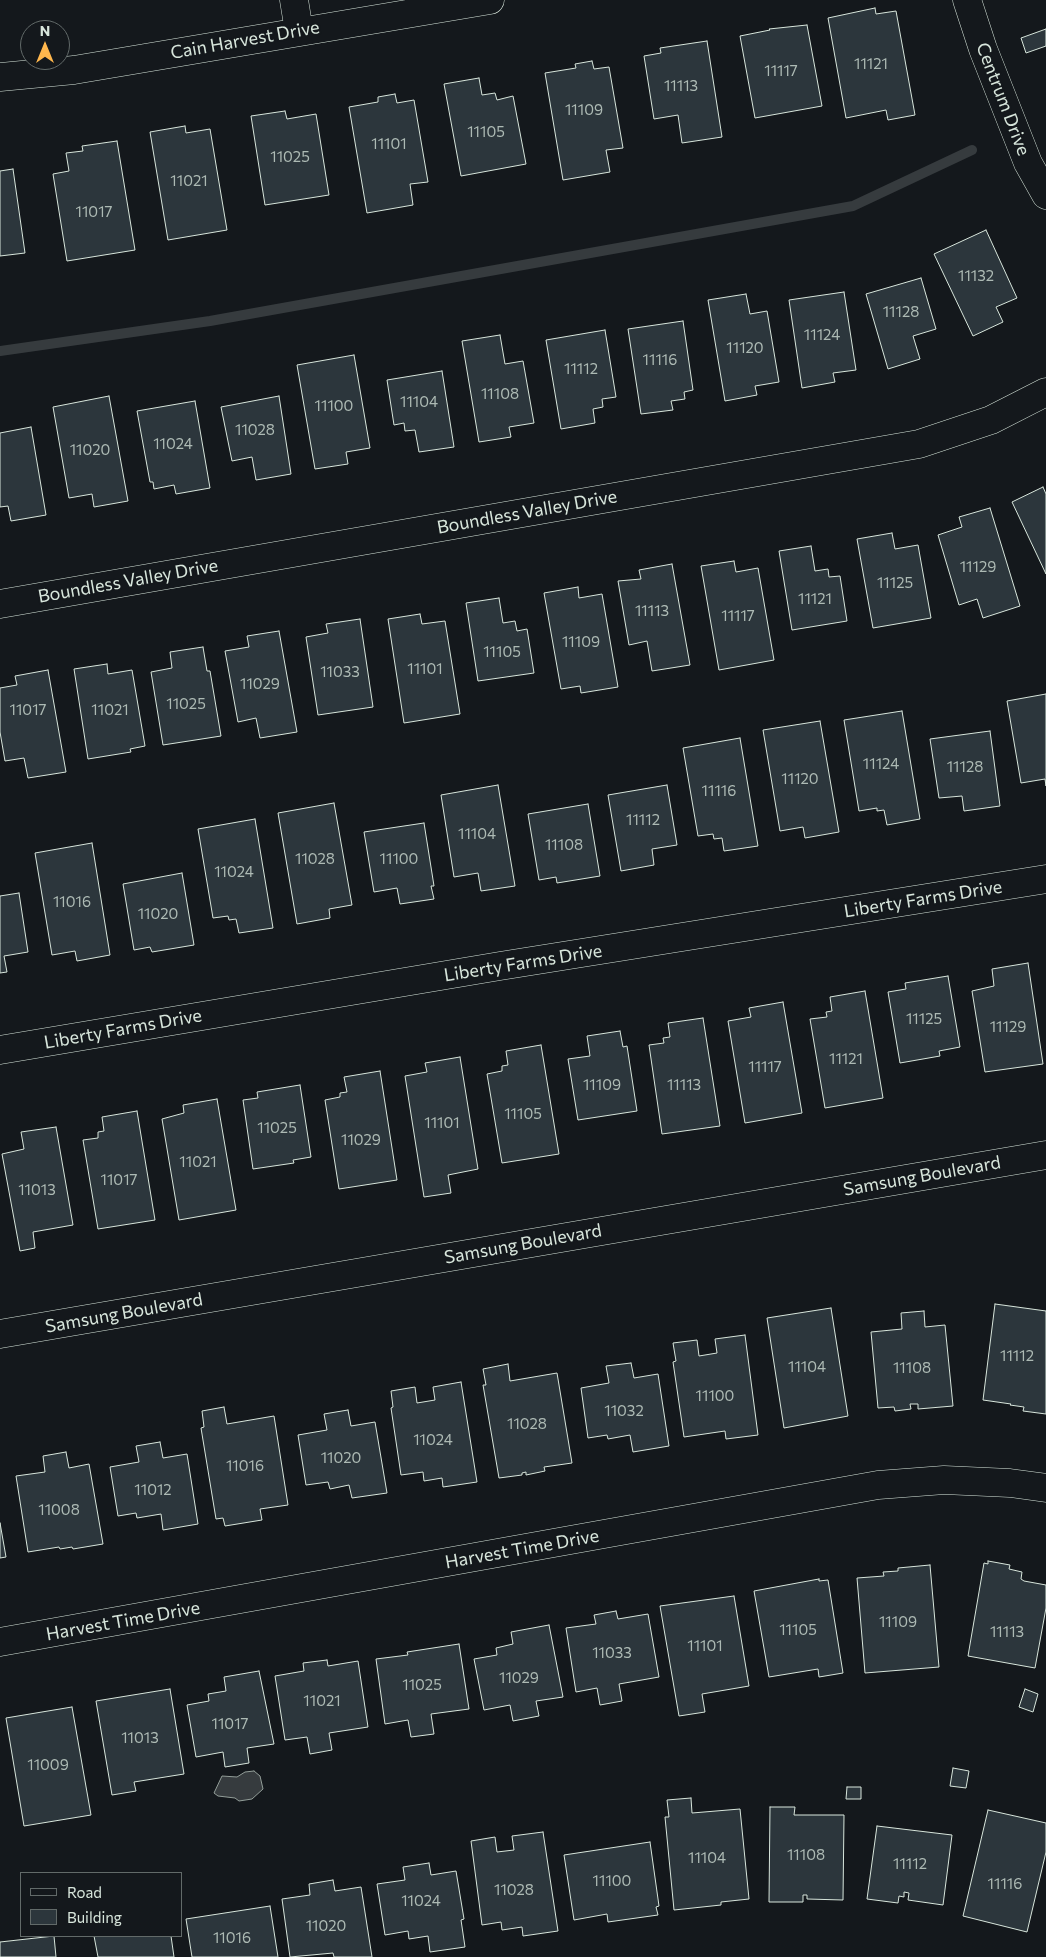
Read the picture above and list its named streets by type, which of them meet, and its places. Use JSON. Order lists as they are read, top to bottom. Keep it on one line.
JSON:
{"streets":{"street":["Cain Harvest Drive","Centrum Drive","Boundless Valley Drive","Liberty Farms Drive","Samsung Boulevard","Harvest Time Drive"]},"house_numbers":["11121","11117","11113","11109","11105","11101","11025","11021","11017","11132","11128","11124","11120","11116","11112","11108","11104","11100","11028","11024","11020","11129","11125","11121","11113","11117","11109","11105","11101","11033","11029","11025","11017","11021","11124","11128","11120","11116","11112","11104","11108","11028","11100","11024","11016","11020","11125","11129","11121","11117","11109","11113","11105","11101","11025","11029","11021","11017","11013","11112","11104","11108","11100","11032","11028","11024","11020","11016","11012","11008","11109","11105","11113","11101","11033","11029","11025","11021","11017","11013","11009","11108","11104","11112","11100","11116","11028","11024","11020","11016"],"legend":["Road","Building"],"north":"top"}
